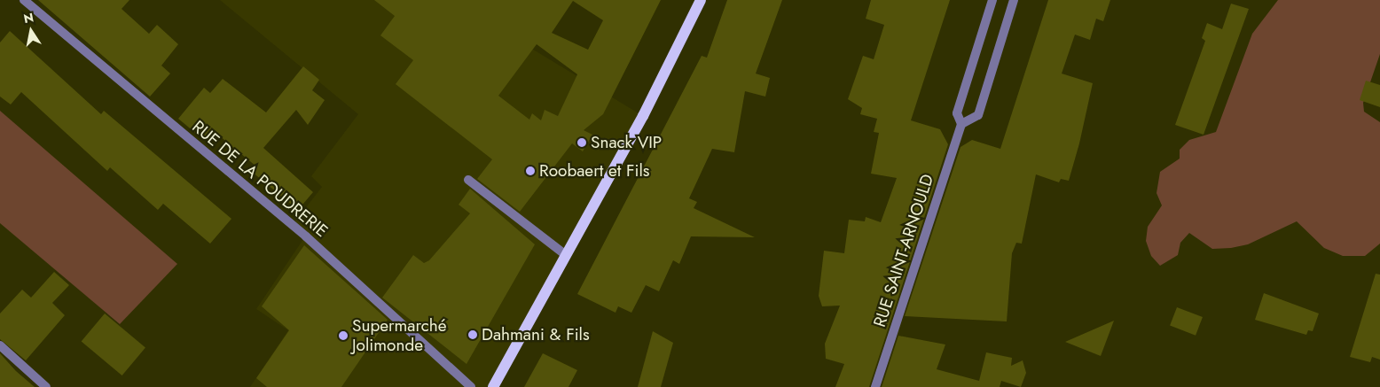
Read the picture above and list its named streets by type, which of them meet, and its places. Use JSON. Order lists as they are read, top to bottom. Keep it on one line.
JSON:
{"streets":{"street":["RUE DE LA POUDRERIE","RUE SAINT-ARNOULD"]},"places":["Snack VIP","Roobaert et Fils","Dahmani & Fils","Supermarché Jolimonde"],"north":"top"}
